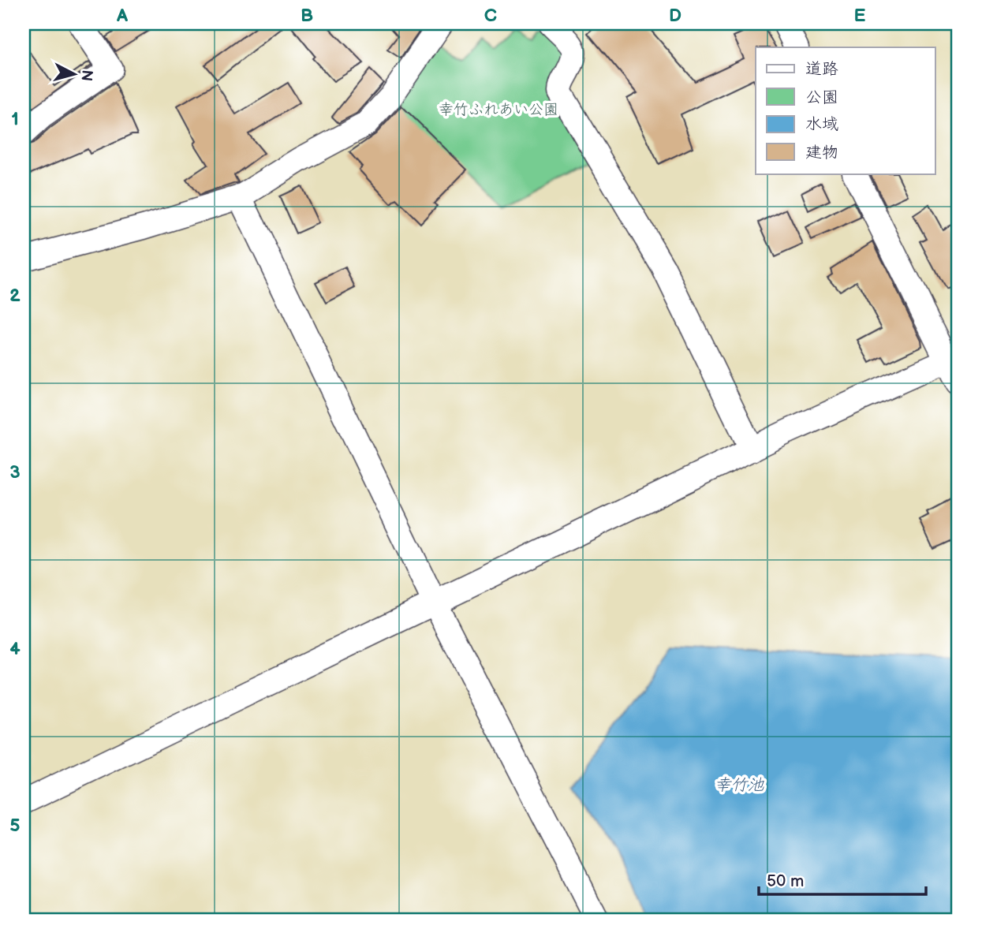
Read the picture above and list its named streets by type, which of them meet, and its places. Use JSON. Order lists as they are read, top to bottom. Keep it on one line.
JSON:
{"water":["幸竹池"],"parks":["幸竹ふれあい公園"],"legend":["道路","公園","水域","建物"],"scale_bar":"50 m","north":"right","grid":{"columns":["A","B","C","D","E"],"rows":["1","2","3","4","5"]}}
